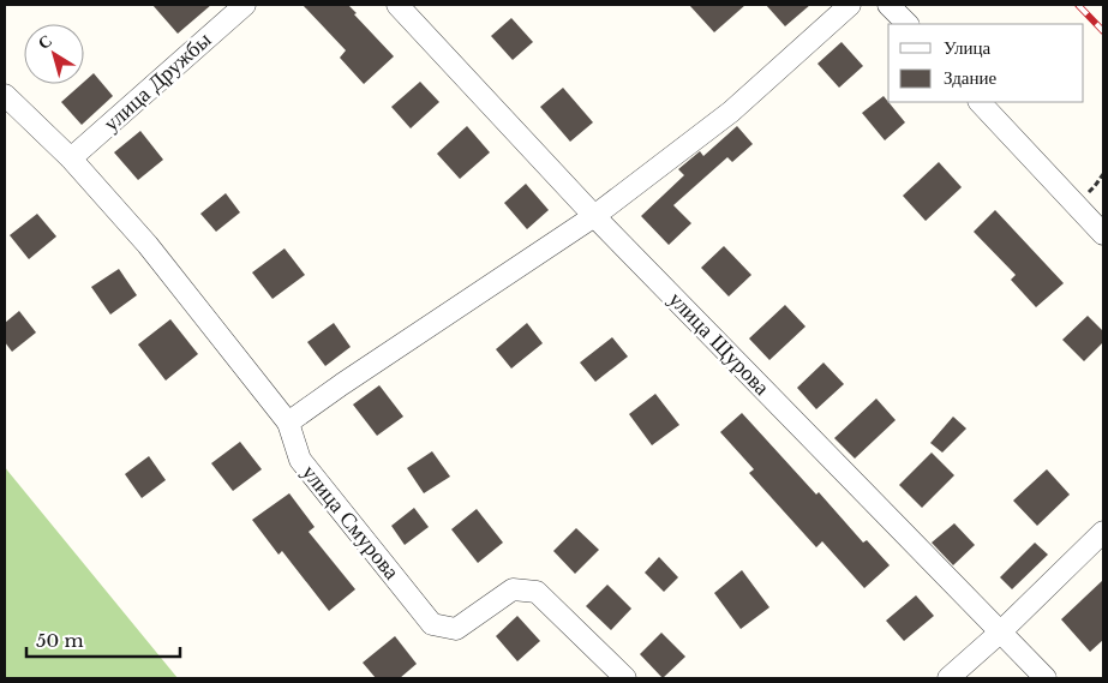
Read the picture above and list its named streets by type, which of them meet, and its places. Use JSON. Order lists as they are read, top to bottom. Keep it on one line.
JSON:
{"streets":{"street":["улица Дружбы","улица Щурова","улица Смурова"]},"crossings":[["улица Дружбы","улица Смурова"]],"legend":["Улица","Здание"],"scale_bar":"50 m","north":"top left"}
